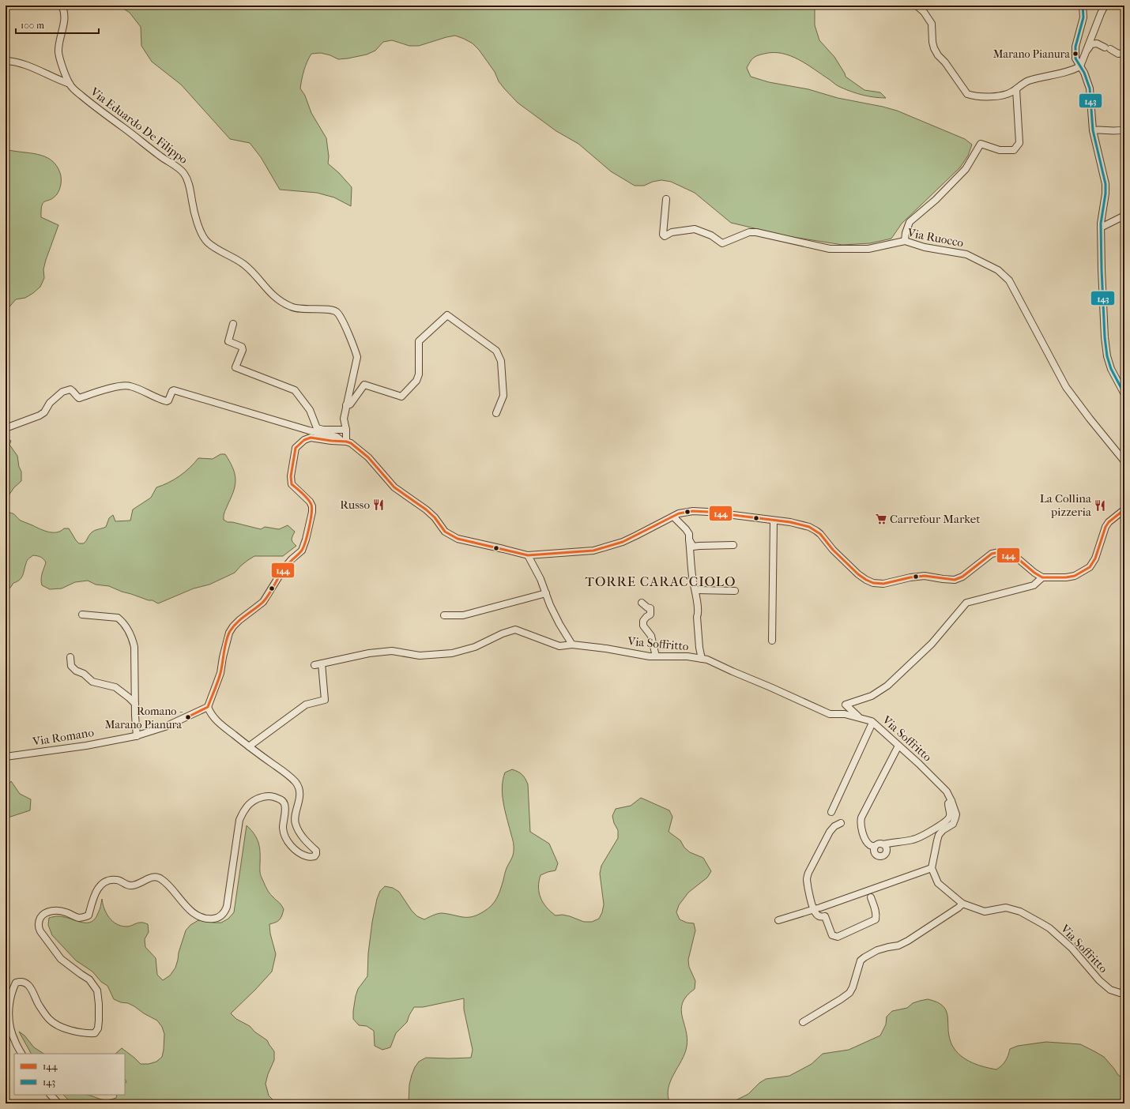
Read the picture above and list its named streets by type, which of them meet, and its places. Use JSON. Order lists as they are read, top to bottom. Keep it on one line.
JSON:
{"streets":{"street":["Via Eduardo De Filippo","Via Ruocco","Via Soffritto","Via Romano"]},"districts":["TORRE CARACCIOLO"],"places":{"other":["Marano Pianura","Romano - Marano Pianura"],"restaurant":["Russo","La Collina pizzeria"],"supermarket":["Carrefour Market"]},"lines":["transit line 143","transit line 144"],"legend":["144","143"],"scale_bar":"100 m"}
